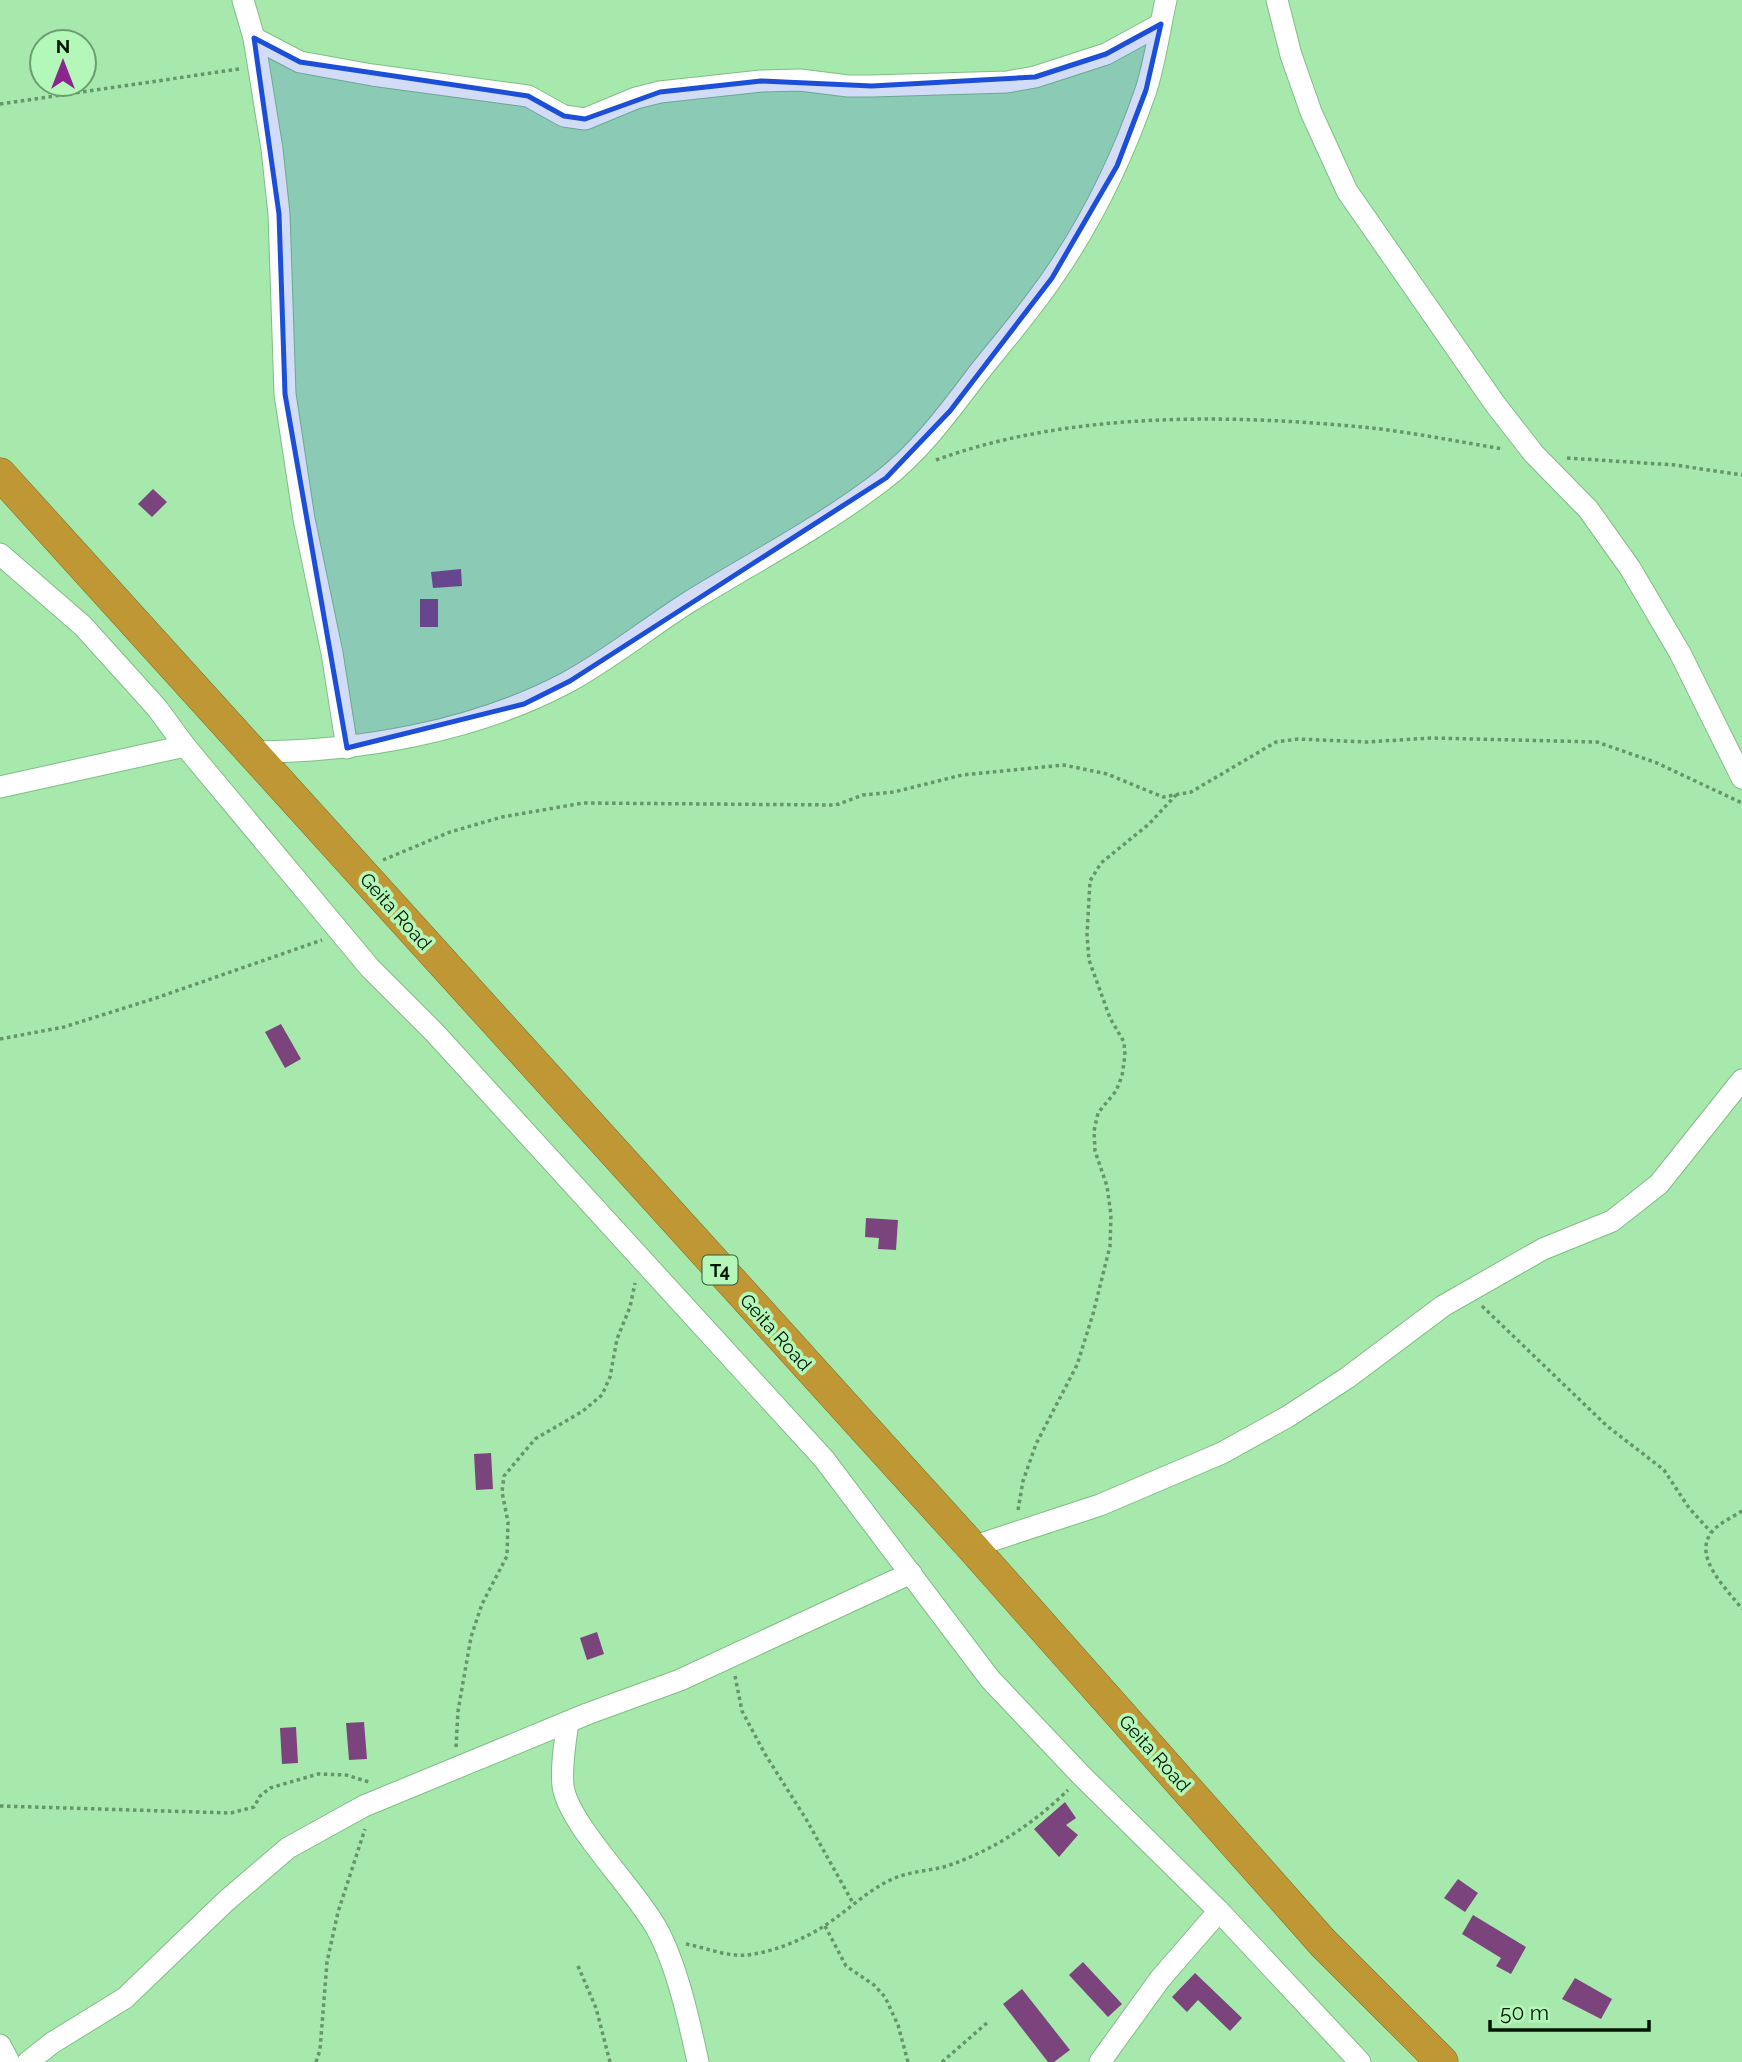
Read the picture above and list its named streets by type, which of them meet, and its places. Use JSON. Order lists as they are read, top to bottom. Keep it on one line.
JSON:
{"streets":{"highway":["Geita Road","T4"]},"scale_bar":"50 m","north":"top"}
